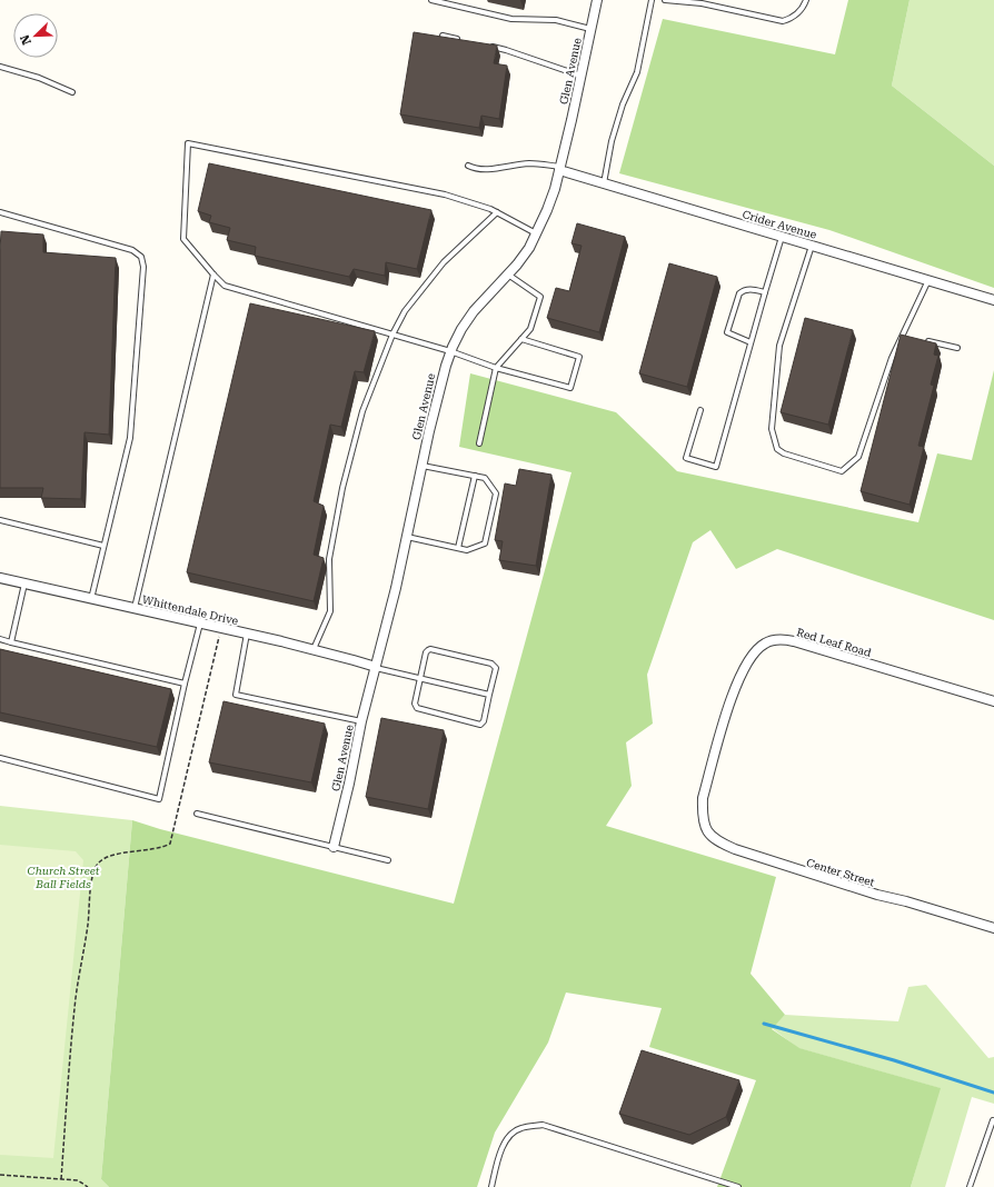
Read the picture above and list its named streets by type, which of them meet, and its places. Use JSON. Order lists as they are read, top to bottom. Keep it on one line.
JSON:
{"streets":{"street":["Glen Avenue","Crider Avenue","Whittendale Drive","Red Leaf Road","Center Street"]},"crossings":[["Glen Avenue","Crider Avenue"],["Glen Avenue","Whittendale Drive"],["Red Leaf Road","Center Street"]],"parks":["Church Street Ball Fields"],"north":"bottom left"}
